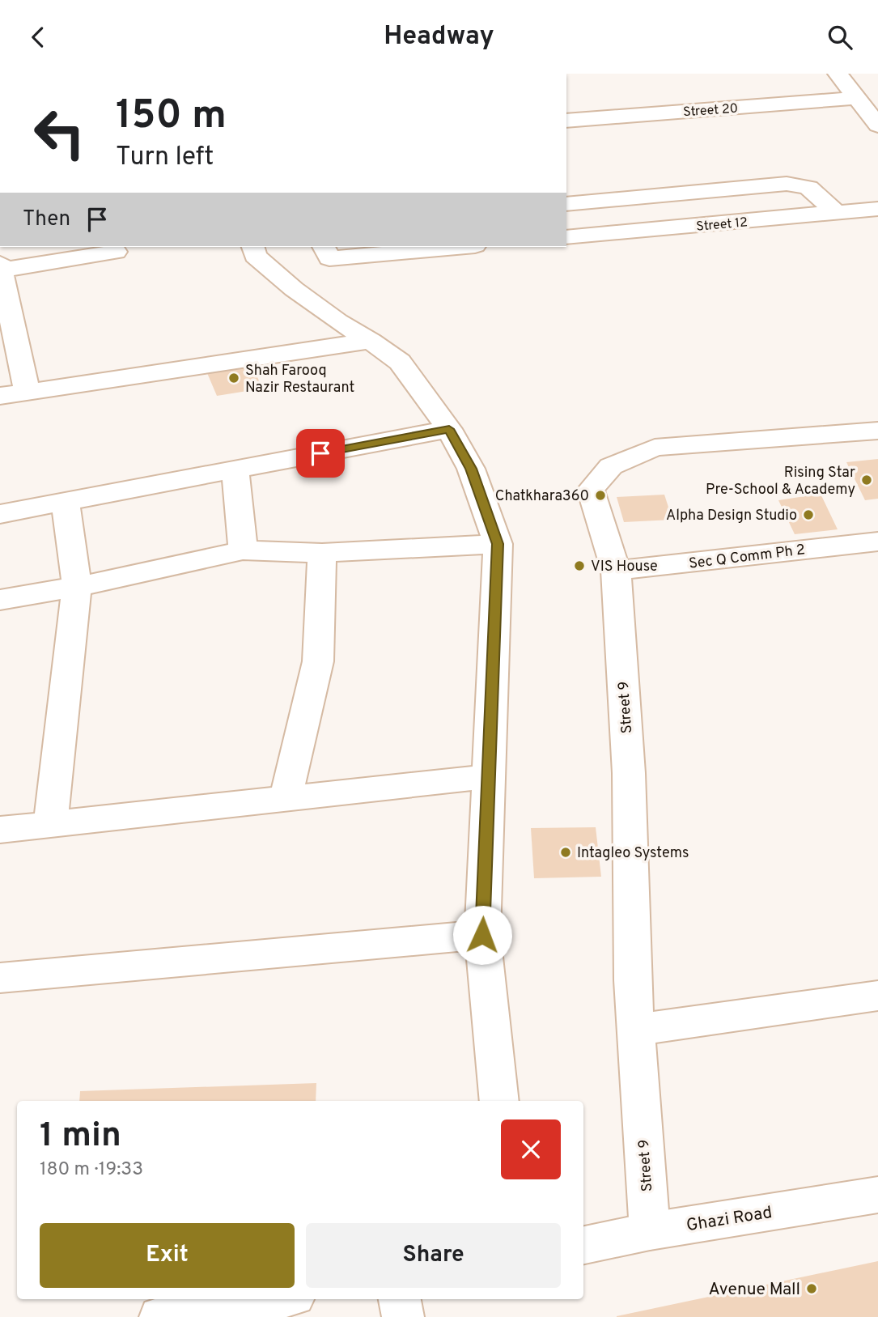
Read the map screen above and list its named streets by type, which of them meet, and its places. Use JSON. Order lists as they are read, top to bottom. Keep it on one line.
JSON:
{"streets":{"street":["Street 20","Street 12","Sec Q Comm Ph 2","Street 9","Ghazi Road"]},"crossings":[["Sec Q Comm Ph 2","Street 9"],["Street 9","Ghazi Road"]],"places":["Shah Farooq Nazir Restaurant","Rising Star Pre-School & Academy","Chatkhara360","Alpha Design Studio","VIS House","Intagleo Systems","Avenue Mall"],"page":{"header":"Headway","turn":["150 m","Turn left"],"then":"Then","heading":["1 min","180 m · 19:33"],"buttons":["Exit","Share"]}}
